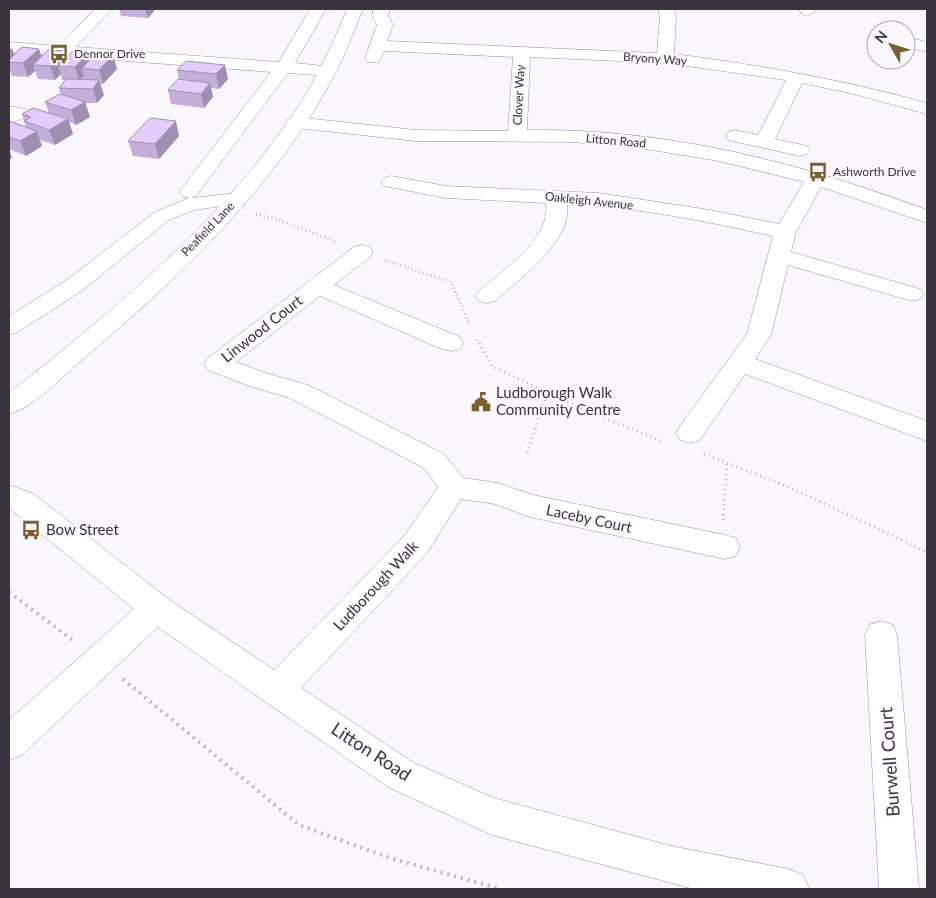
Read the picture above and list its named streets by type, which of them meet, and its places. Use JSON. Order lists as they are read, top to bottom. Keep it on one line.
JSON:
{"streets":{"street":["Bryony Way","Clover Way","Litton Road","Oakleigh Avenue","Peafield Lane","Linwood Court","Laceby Court","Ludborough Walk","Burwell Court"]},"crossings":[["Bryony Way","Clover Way"],["Clover Way","Litton Road"],["Litton Road","Peafield Lane"],["Litton Road","Ludborough Walk"],["Linwood Court","Laceby Court"],["Linwood Court","Ludborough Walk"],["Laceby Court","Ludborough Walk"]],"places":{"bus stop":["Dennor Drive","Ashworth Drive","Bow Street"],"public building":["Ludborough Walk Community Centre"]},"north":"top left"}
